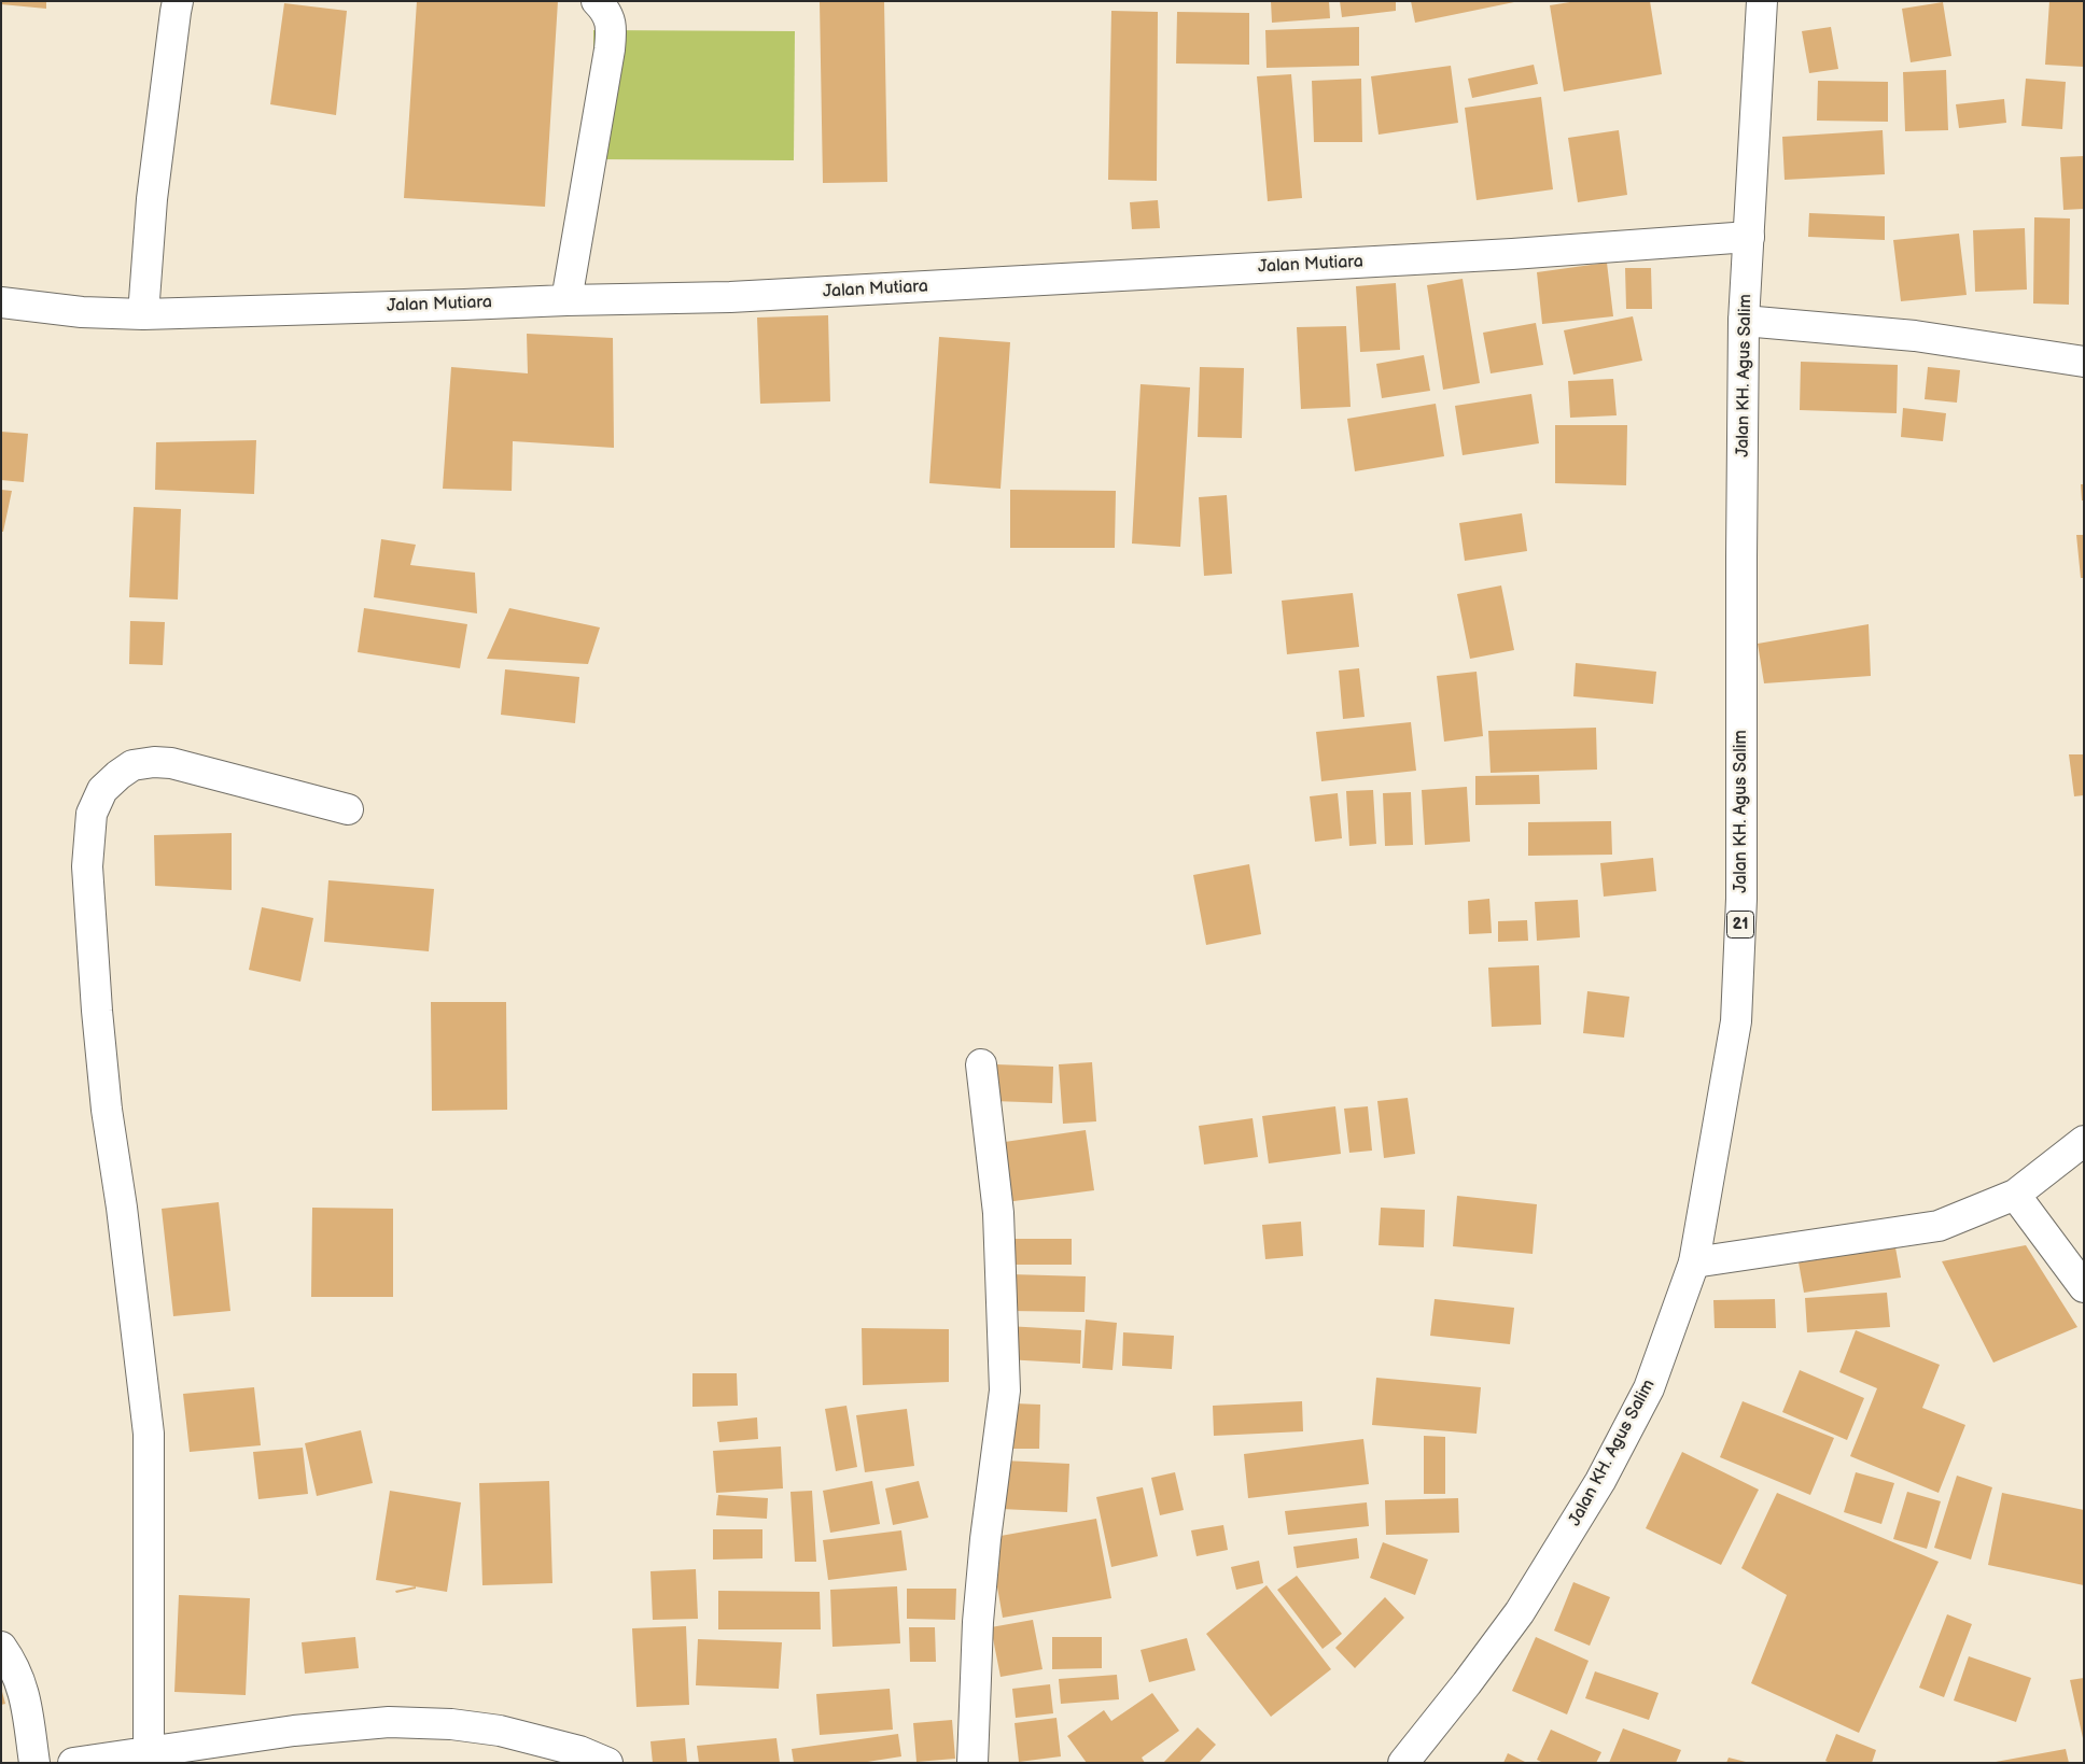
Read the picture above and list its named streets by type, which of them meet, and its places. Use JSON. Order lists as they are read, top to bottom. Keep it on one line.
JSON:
{"streets":{"main road":["Jalan Mutiara","Jalan KH. Agus Salim","21"]},"crossings":[["Jalan Mutiara","Jalan KH. Agus Salim"]]}
